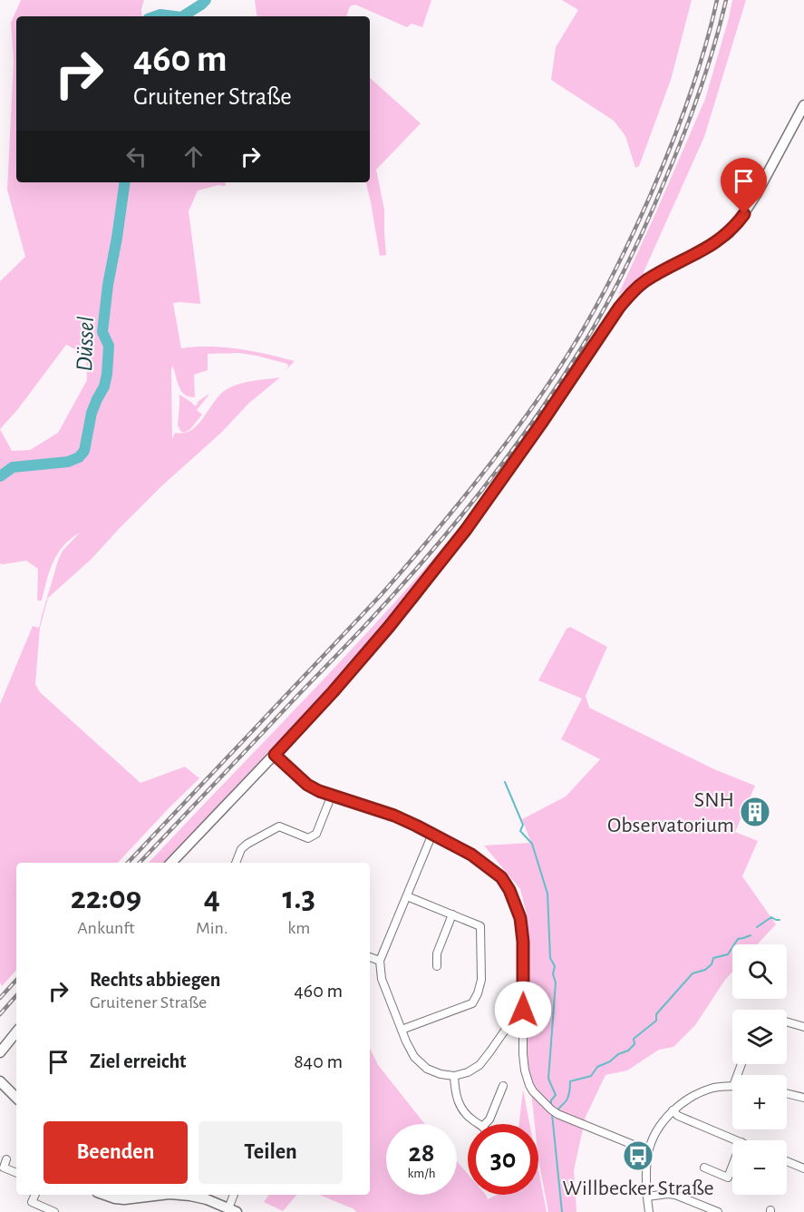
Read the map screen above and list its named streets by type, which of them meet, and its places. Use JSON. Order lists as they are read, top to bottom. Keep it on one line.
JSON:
{"water":["Düssel"],"places":{"building":["SNH Observatorium"],"bus stop":["Willbecker Straße"]},"page":{"turn":["460 m","Gruitener Straße"],"eta":["22:09","Ankunft","4","Min.","1.3","km"],"map_buttons":["+","−"],"list":[{"name":"Rechts abbiegen","note":"Gruitener Straße","value":"460 m"},{"name":"Ziel erreicht","value":"840 m"}],"buttons":["Beenden","Teilen"],"speed":"28 km/h","limit":"30"}}
